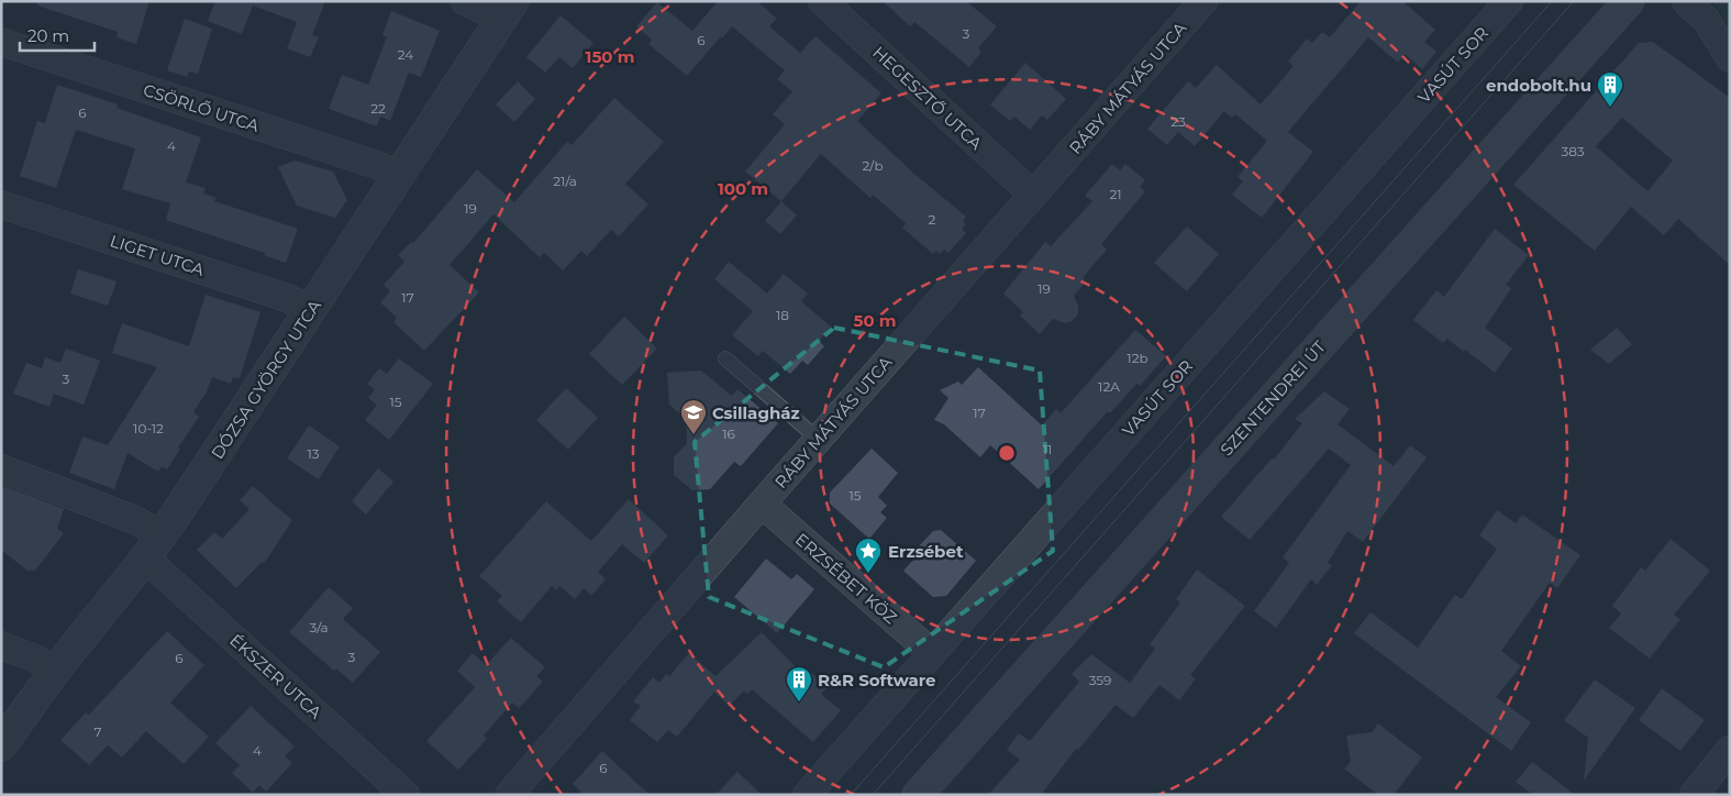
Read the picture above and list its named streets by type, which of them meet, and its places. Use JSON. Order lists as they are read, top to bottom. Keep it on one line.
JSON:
{"streets":{"main road":["SZENTENDREI ÚT"],"street":["VASÚT SOR","RÁBY MÁTYÁS UTCA","HEGESZTŐ UTCA","CSÖRLŐ UTCA","LIGET UTCA","DÓZSA GYÖRGY UTCA","ERZSÉBET KÖZ","ÉKSZER UTCA"]},"crossings":[["VASÚT SOR","ERZSÉBET KÖZ"],["RÁBY MÁTYÁS UTCA","HEGESZTŐ UTCA"],["RÁBY MÁTYÁS UTCA","ERZSÉBET KÖZ"],["CSÖRLŐ UTCA","DÓZSA GYÖRGY UTCA"],["LIGET UTCA","DÓZSA GYÖRGY UTCA"],["DÓZSA GYÖRGY UTCA","ÉKSZER UTCA"]],"places":{"building":["endobolt.hu","R&R Software"],"school or university":["Csillagház"],"place":["Erzsébet"]},"house_numbers":["3","6","24","22","6","23","4","383","2/b","21/a","21","19","2","19","17","18","12b","3","12A","15","17","10-12","16","11","13","15","3/a","3","6","359","7","4","6"],"scale_bar":"20 m","rings":["150 m","100 m","50 m"]}
